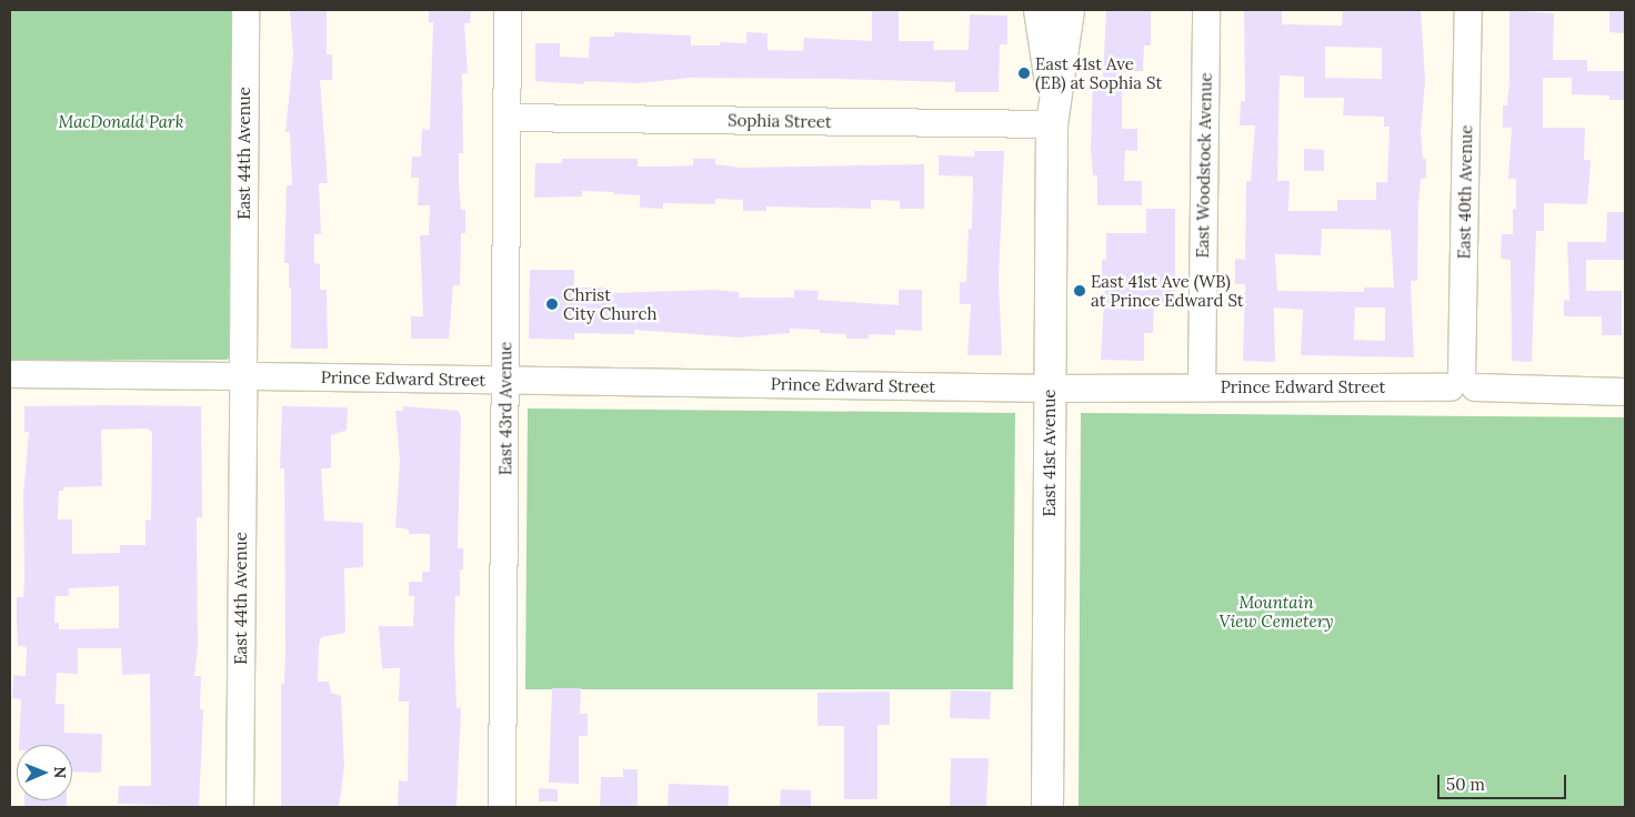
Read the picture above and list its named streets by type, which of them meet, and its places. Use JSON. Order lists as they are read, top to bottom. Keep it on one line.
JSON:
{"streets":{"main road":["East 41st Avenue"],"street":["Sophia Street","East 44th Avenue","East Woodstock Avenue","East 40th Avenue","Prince Edward Street","East 43rd Avenue"]},"crossings":[["Sophia Street","East 43rd Avenue"],["Sophia Street","East 41st Avenue"],["East 44th Avenue","Prince Edward Street"],["East Woodstock Avenue","Prince Edward Street"],["East 40th Avenue","Prince Edward Street"],["Prince Edward Street","East 43rd Avenue"],["Prince Edward Street","East 41st Avenue"]],"parks":["MacDonald Park","Mountain View Cemetery"],"places":["East 41st Ave (EB) at Sophia St","East 41st Ave (WB) at Prince Edward St","Christ City Church"],"scale_bar":"50 m","north":"right"}
